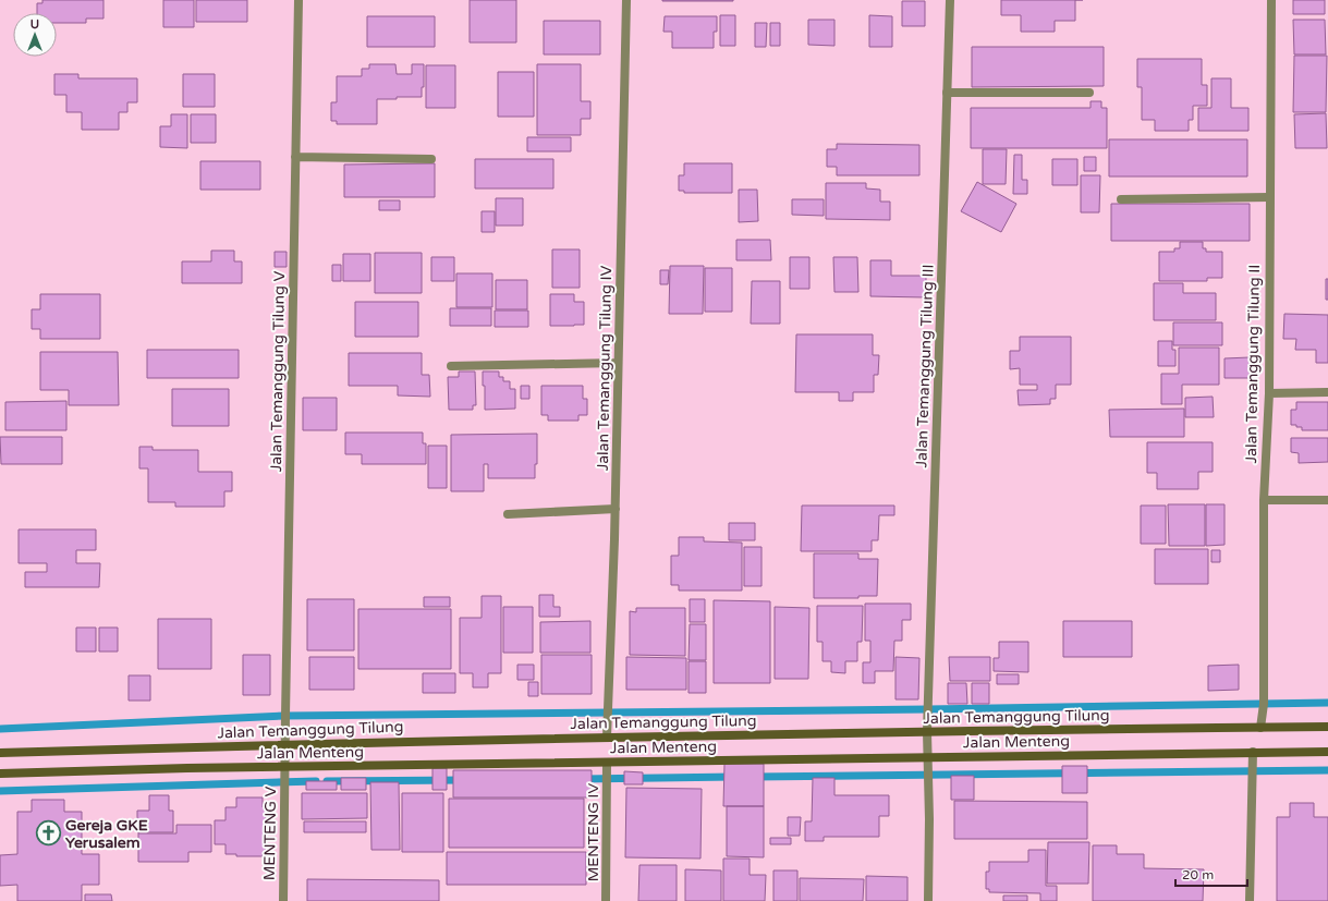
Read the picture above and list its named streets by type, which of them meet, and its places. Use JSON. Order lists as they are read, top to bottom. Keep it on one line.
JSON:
{"streets":{"street":["Jalan Temanggung Tilung II","Jalan Temanggung Tilung III","Jalan Temanggung Tilung IV","Jalan Temanggung Tilung V","Jalan Temanggung Tilung","Jalan Menteng","MENTENG IV","MENTENG V"]},"crossings":[["Jalan Temanggung Tilung II","Jalan Temanggung Tilung"],["Jalan Temanggung Tilung III","Jalan Temanggung Tilung"],["Jalan Temanggung Tilung III","Jalan Menteng"],["Jalan Temanggung Tilung IV","Jalan Temanggung Tilung"],["Jalan Temanggung Tilung V","Jalan Temanggung Tilung"],["Jalan Temanggung Tilung V","Jalan Menteng"],["Jalan Temanggung Tilung V","MENTENG V"],["Jalan Menteng","MENTENG IV"],["Jalan Menteng","MENTENG V"]],"places":{"church":["Gereja GKE Yerusalem"]},"scale_bar":"20 m","north":"top"}
